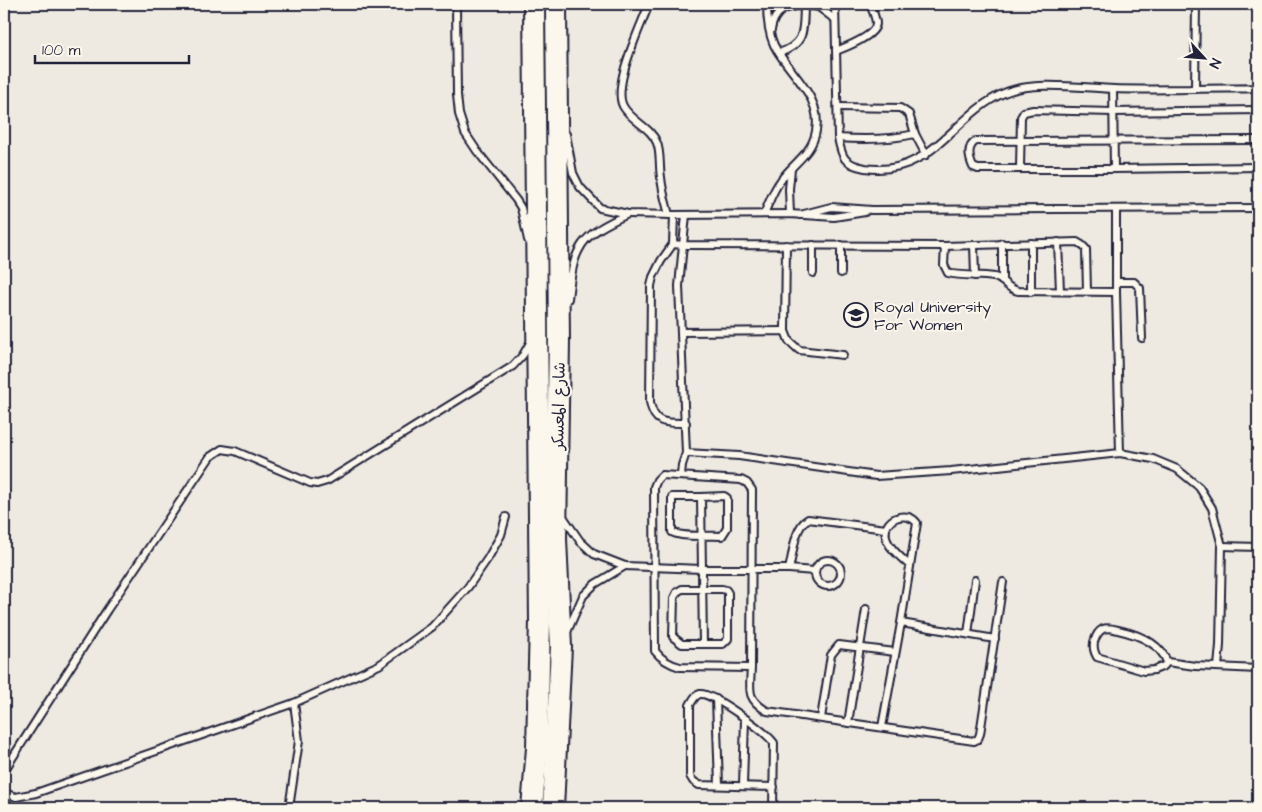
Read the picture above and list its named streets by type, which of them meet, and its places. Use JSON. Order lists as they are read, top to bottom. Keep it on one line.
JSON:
{"streets":{"main road":["شارع المعسكر"]},"places":{"school or university":["Royal University For Women"]},"scale_bar":"100 m","north":"bottom right"}
